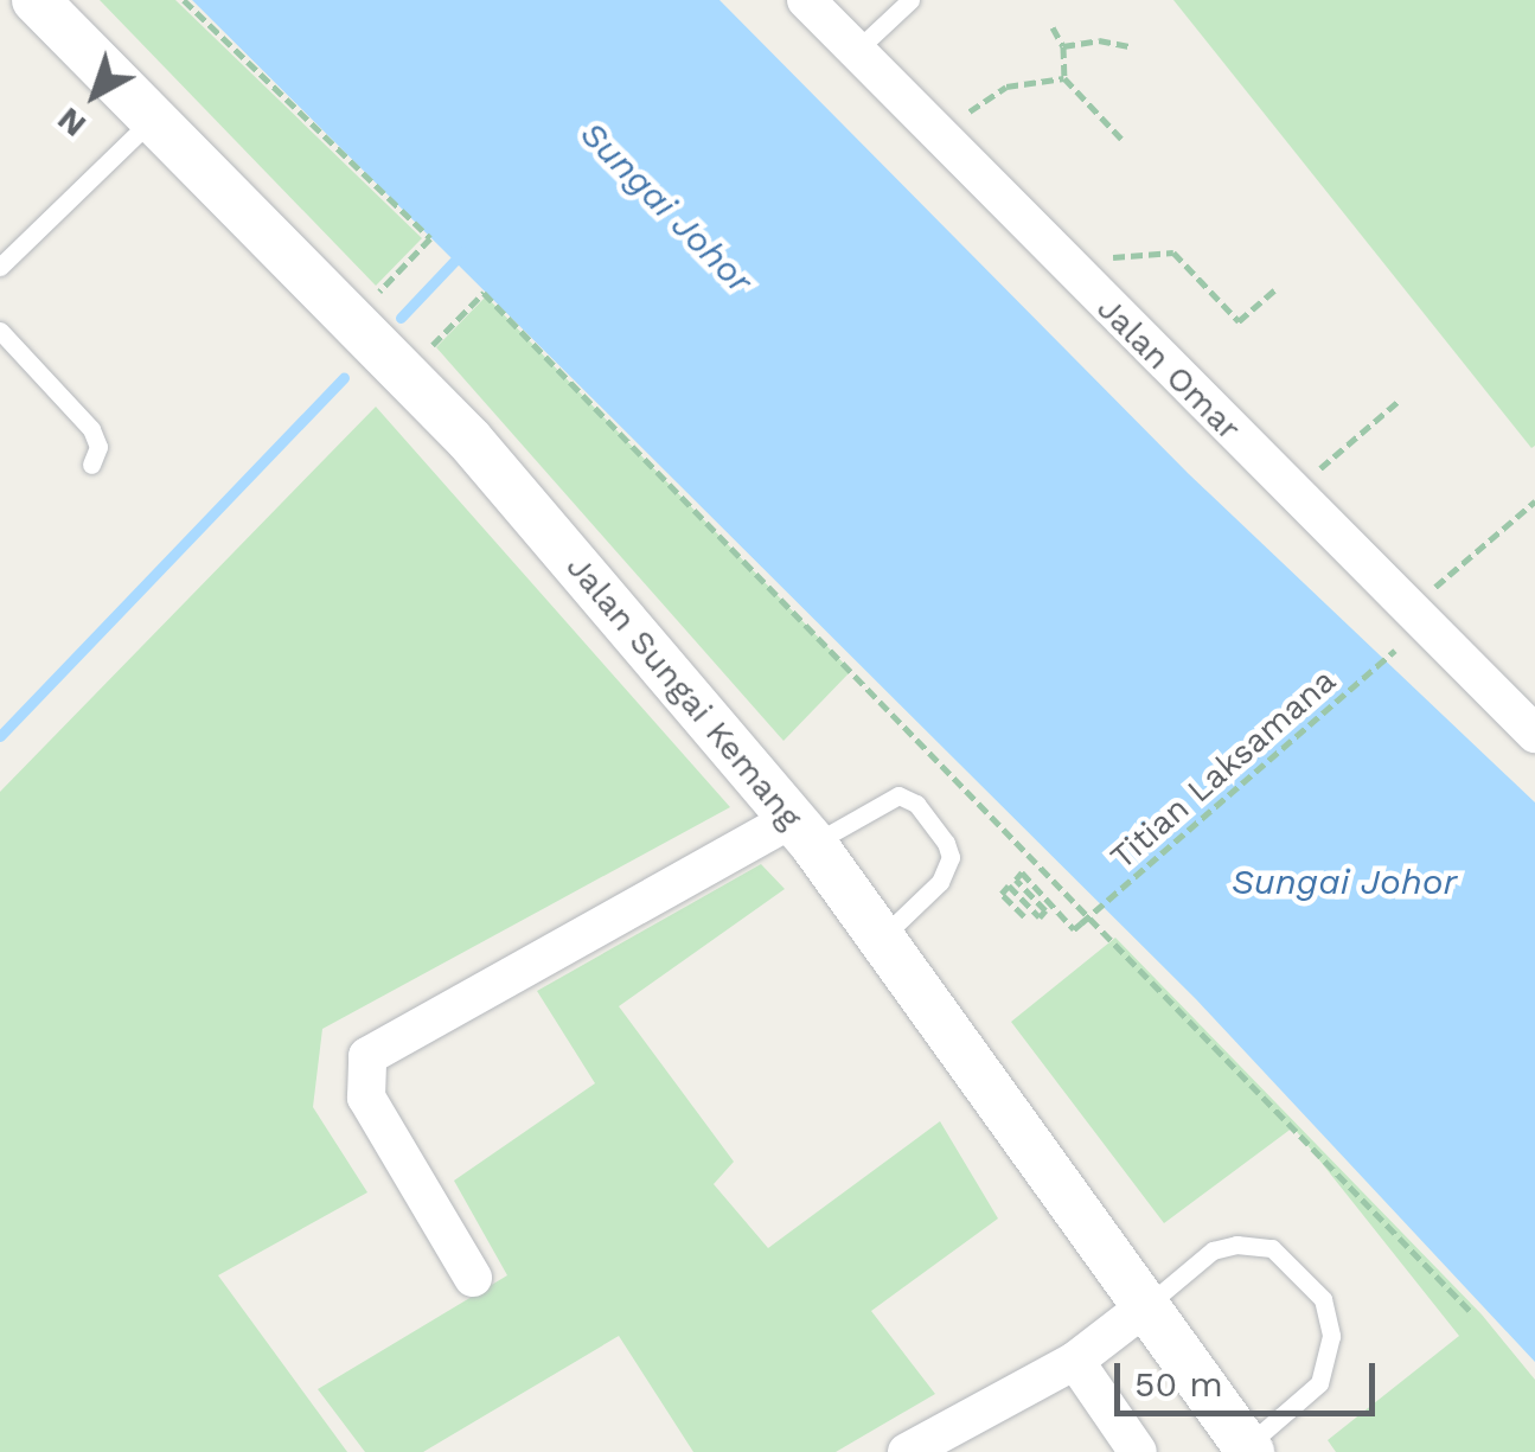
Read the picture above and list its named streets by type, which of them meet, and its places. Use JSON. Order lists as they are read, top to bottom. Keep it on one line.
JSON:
{"streets":{"street":["Jalan Omar","Jalan Sungai Kemang"],"path":["Titian Laksamana"]},"water":["Sungai Johor"],"scale_bar":"50 m","north":"bottom left"}
